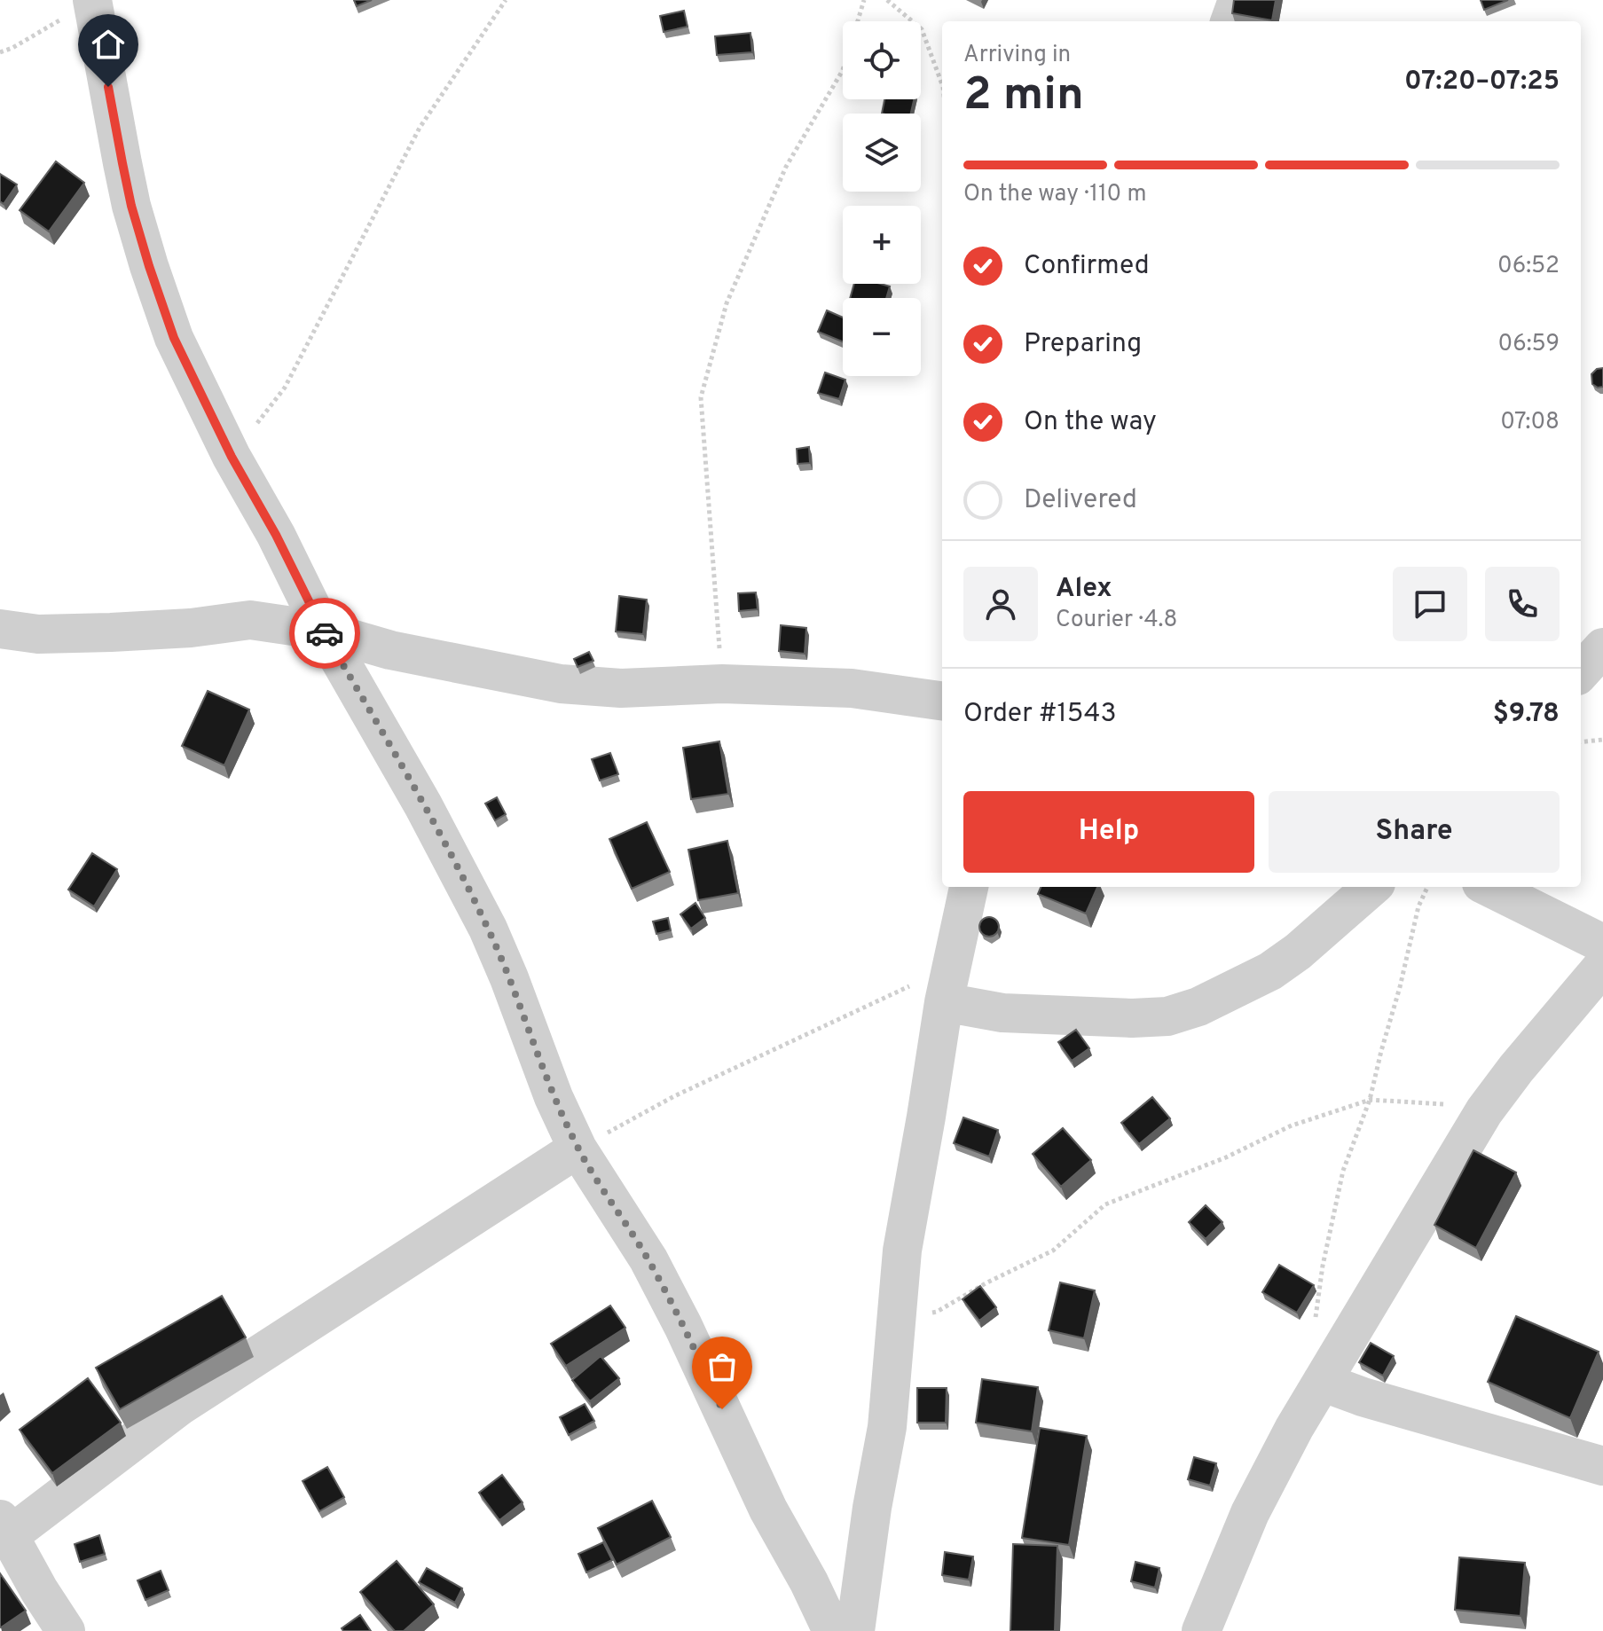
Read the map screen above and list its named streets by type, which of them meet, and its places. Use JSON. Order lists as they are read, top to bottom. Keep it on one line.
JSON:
{"page":{"map_buttons":["+","−"],"heading":["2 min","Arriving in","07:20–07:25"],"panel":["Alex","Courier · 4.8","Order #1543","$9.78"],"bar":"On the way · 110 m","list":[["Confirmed","06:52"],["Preparing","06:59"],["On the way","07:08"],"Delivered"],"buttons":["Help","Share"]}}
